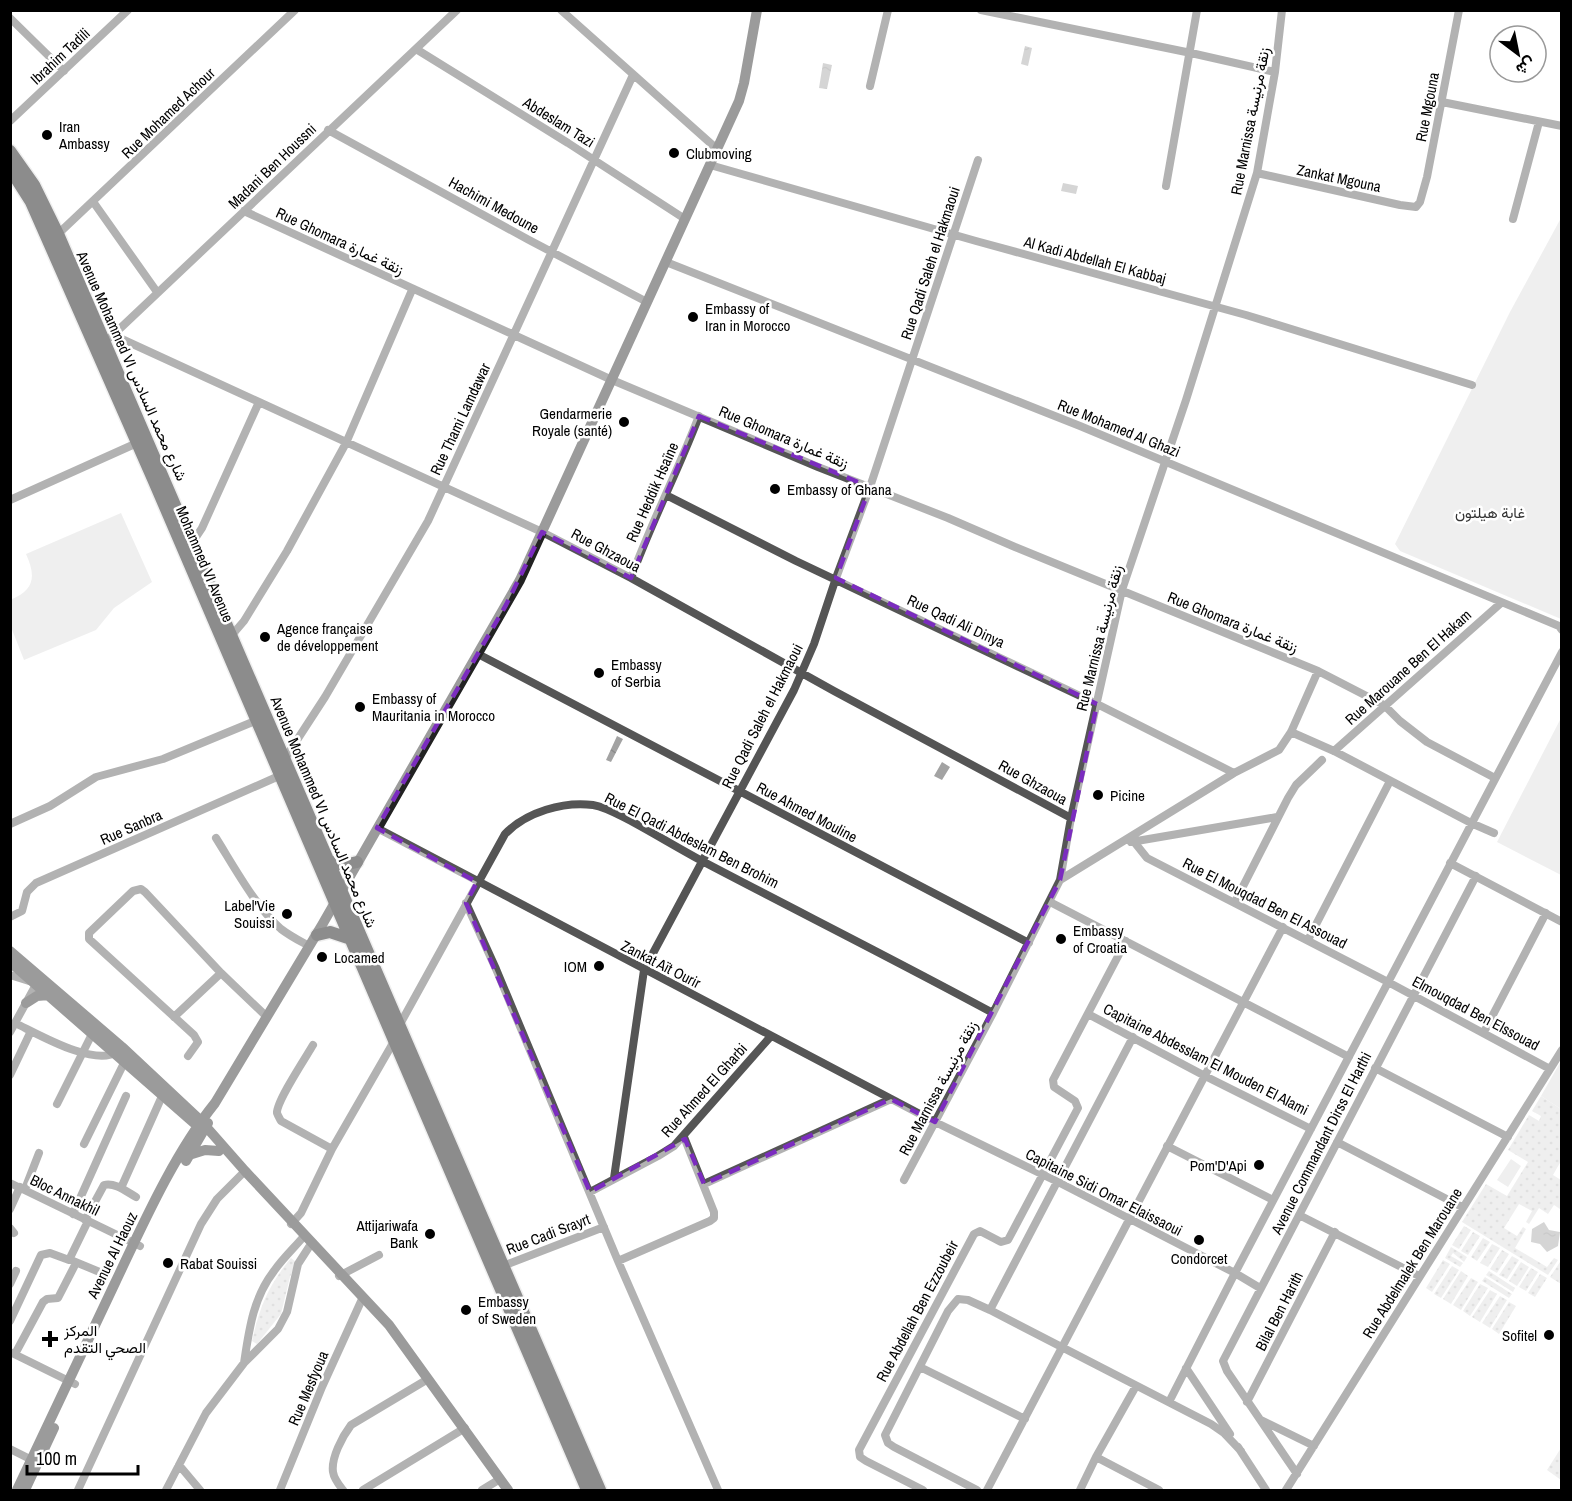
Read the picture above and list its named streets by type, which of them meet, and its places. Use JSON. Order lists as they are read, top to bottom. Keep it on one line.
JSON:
{"streets":{"main road":["Avenue Mohammed VI شارع محمد السادس","Mohammed VI Avenue","Avenue Al Haouz"],"street":["Ibrahim Tadili","Rue Mgouna","Rue Mohamed Achour","Rue Marnissa زنقة مرنيسة","Abdeslam Tazi","Madani Ben Houssni","Zankat Mgouna","Hachimi Medoune","Rue Ghomara زنقة غمارة","Al Kadi Abdellah El Kabbaj","Rue Qadi Saleh el Hakmaoui","Rue Thami Lamdawar","Rue Mohamed Al Ghazi","Rue Heddik Hsaïne","Rue Ghzaoua","Rue Qadi Ali Dinya","Rue Marouane Ben El Hakam","Rue Ahmed Mouline","Rue Sanbra","Rue El Qadi Abdeslam Ben Brohim","Rue El Mouqdad Ben El Assouad","Zankat Aït Ourir","Elmouqdad Ben Elssouad","Capitaine Abdesslam El Mouden El Alami","Rue Ahmed El Gharbi","Avenue Commandant Dirss El Harthi","Capitaine Sidi Omar Elaissaoui","Bloc Annakhil","Rue Cadi Srayrt","Rue Abdelmalek Ben Marouane","Rue Abdellah Ben Ezzoubeir","Bilal Ben Harith","Rue Mesfyoua"]},"crossings":[["Rue Mgouna","Zankat Mgouna"],["Rue Mohamed Achour","Avenue Mohammed VI شارع محمد السادس"],["Rue Marnissa زنقة مرنيسة","Zankat Mgouna"],["Rue Marnissa زنقة مرنيسة","Rue Ghomara زنقة غمارة"],["Rue Marnissa زنقة مرنيسة","Al Kadi Abdellah El Kabbaj"],["Rue Marnissa زنقة مرنيسة","Rue Mohamed Al Ghazi"],["Rue Marnissa زنقة مرنيسة","Rue Ghzaoua"],["Rue Marnissa زنقة مرنيسة","Rue Qadi Ali Dinya"],["Rue Marnissa زنقة مرنيسة","Rue Ahmed Mouline"],["Rue Marnissa زنقة مرنيسة","Rue El Qadi Abdeslam Ben Brohim"],["Rue Marnissa زنقة مرنيسة","Zankat Aït Ourir"],["Rue Marnissa زنقة مرنيسة","Capitaine Sidi Omar Elaissaoui"],["Abdeslam Tazi","Madani Ben Houssni"],["Abdeslam Tazi","Rue Thami Lamdawar"],["Abdeslam Tazi","Avenue Al Haouz"],["Madani Ben Houssni","Hachimi Medoune"],["Madani Ben Houssni","Rue Ghomara زنقة غمارة"],["Madani Ben Houssni","Avenue Mohammed VI شارع محمد السادس"],["Madani Ben Houssni","Rue Ghzaoua"],["Hachimi Medoune","Rue Thami Lamdawar"],["Hachimi Medoune","Avenue Al Haouz"],["Rue Ghomara زنقة غمارة","Rue Qadi Saleh el Hakmaoui"],["Rue Ghomara زنقة غمارة","Rue Thami Lamdawar"],["Rue Ghomara زنقة غمارة","Rue Heddik Hsaïne"],["Rue Ghomara زنقة غمارة","Rue Marouane Ben El Hakam"],["Rue Ghomara زنقة غمارة","Avenue Al Haouz"],["Al Kadi Abdellah El Kabbaj","Rue Qadi Saleh el Hakmaoui"],["Al Kadi Abdellah El Kabbaj","Avenue Al Haouz"],["Rue Qadi Saleh el Hakmaoui","Rue Mohamed Al Ghazi"],["Rue Qadi Saleh el Hakmaoui","Rue Ghzaoua"],["Rue Qadi Saleh el Hakmaoui","Rue Qadi Ali Dinya"],["Rue Qadi Saleh el Hakmaoui","Rue Ahmed Mouline"],["Rue Qadi Saleh el Hakmaoui","Rue El Qadi Abdeslam Ben Brohim"],["Rue Qadi Saleh el Hakmaoui","Zankat Aït Ourir"],["Rue Qadi Saleh el Hakmaoui","Rue Ahmed El Gharbi"],["Avenue Mohammed VI شارع محمد السادس","Rue Thami Lamdawar"],["Avenue Mohammed VI شارع محمد السادس","Rue Ghzaoua"],["Avenue Mohammed VI شارع محمد السادس","Mohammed VI Avenue"],["Avenue Mohammed VI شارع محمد السادس","Rue Sanbra"],["Avenue Mohammed VI شارع محمد السادس","Rue El Qadi Abdeslam Ben Brohim"],["Avenue Mohammed VI شارع محمد السادس","Rue Cadi Srayrt"],["Avenue Mohammed VI شارع محمد السادس","Avenue Al Haouz"],["Rue Thami Lamdawar","Rue Ghzaoua"],["Rue Mohamed Al Ghazi","Rue Marouane Ben El Hakam"],["Rue Mohamed Al Ghazi","Avenue Al Haouz"],["Rue Heddik Hsaïne","Rue Ghzaoua"],["Rue Heddik Hsaïne","Rue Qadi Ali Dinya"],["Rue Ghzaoua","Avenue Al Haouz"],["Mohammed VI Avenue","Rue Sanbra"],["Rue Ahmed Mouline","Avenue Al Haouz"],["Rue El Qadi Abdeslam Ben Brohim","Zankat Aït Ourir"],["Rue El Mouqdad Ben El Assouad","Elmouqdad Ben Elssouad"],["Zankat Aït Ourir","Rue Ahmed El Gharbi"],["Zankat Aït Ourir","Capitaine Sidi Omar Elaissaoui"],["Zankat Aït Ourir","Avenue Al Haouz"],["Elmouqdad Ben Elssouad","Avenue Commandant Dirss El Harthi"],["Elmouqdad Ben Elssouad","Rue Abdelmalek Ben Marouane"],["Capitaine Abdesslam El Mouden El Alami","Rue Abdellah Ben Ezzoubeir"],["Avenue Commandant Dirss El Harthi","Capitaine Sidi Omar Elaissaoui"],["Avenue Commandant Dirss El Harthi","Rue Abdelmalek Ben Marouane"],["Avenue Commandant Dirss El Harthi","Bilal Ben Harith"],["Capitaine Sidi Omar Elaissaoui","Rue Abdellah Ben Ezzoubeir"],["Bloc Annakhil","Avenue Al Haouz"]],"parks":["غابة هيلتون"],"places":{"other":["Iran Ambassy","Clubmoving","Embassy of Iran in Morocco","Gendarmerie Royale (santé)","Embassy of Ghana","Agence française de développement","Embassy of Serbia","Embassy of Mauritania in Morocco","Picine","Label'Vie Souissi","Embassy of Croatia","Locamed","IOM","Pom'D'Api","Attijariwafa Bank","Condorcet","Rabat Souissi","Embassy of Sweden","Sofitel"],"health":["المركز الصحي التقدم"]},"scale_bar":"100 m","north":"bottom right"}
